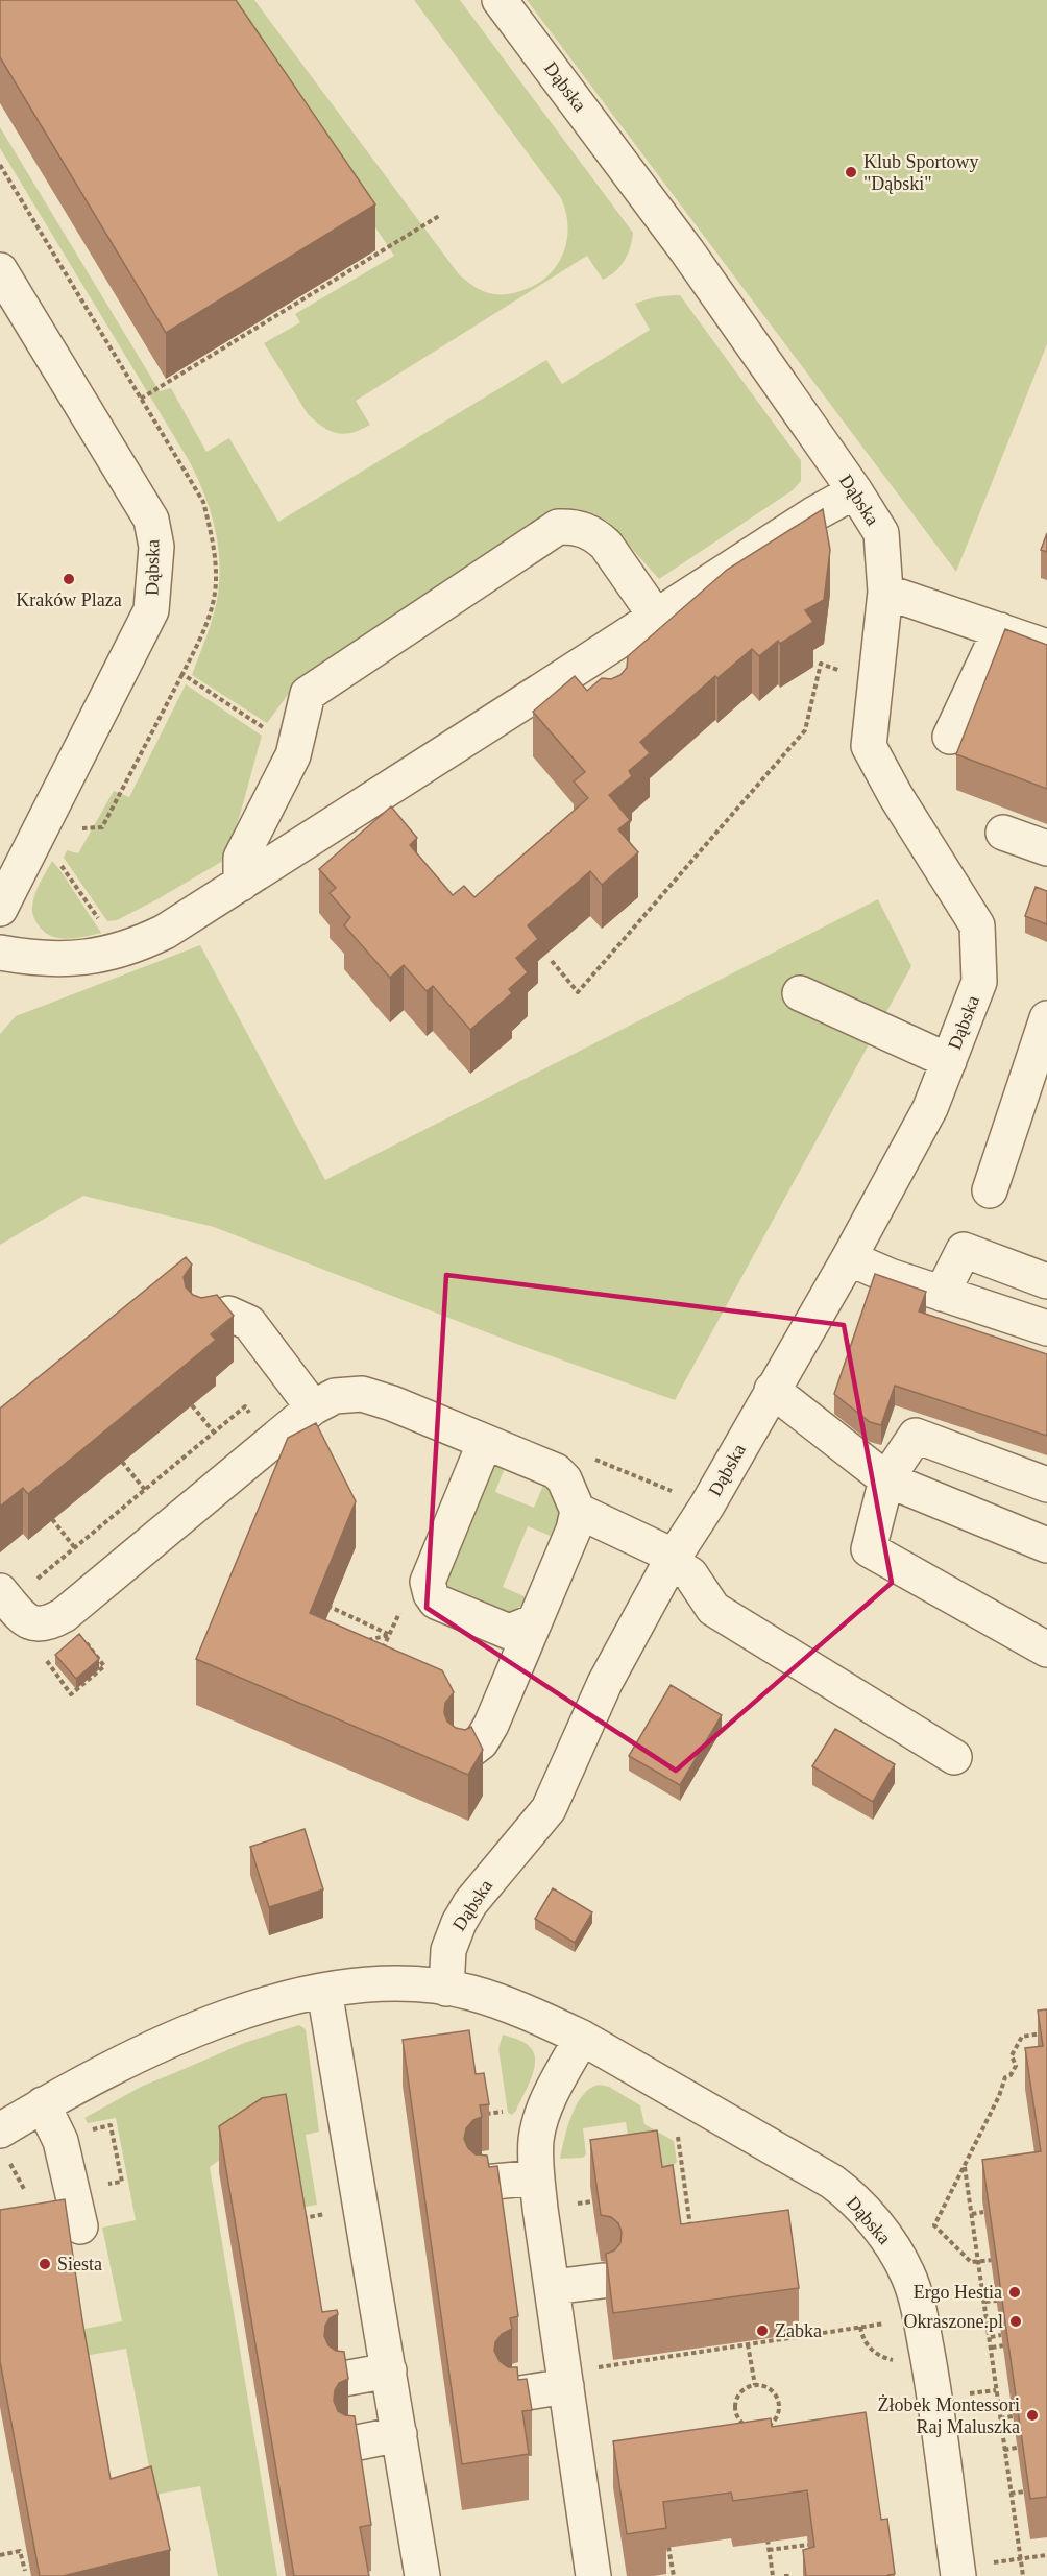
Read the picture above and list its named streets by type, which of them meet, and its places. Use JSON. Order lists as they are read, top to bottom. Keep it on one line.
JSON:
{"streets":{"street":["Dąbska"]},"places":["Klub Sportowy \"Dąbski\"","Kraków Plaza","Siesta","Ergo Hestia","Okraszone.pl","Zabka","Żłobek Montessori Raj Maluszka"]}
